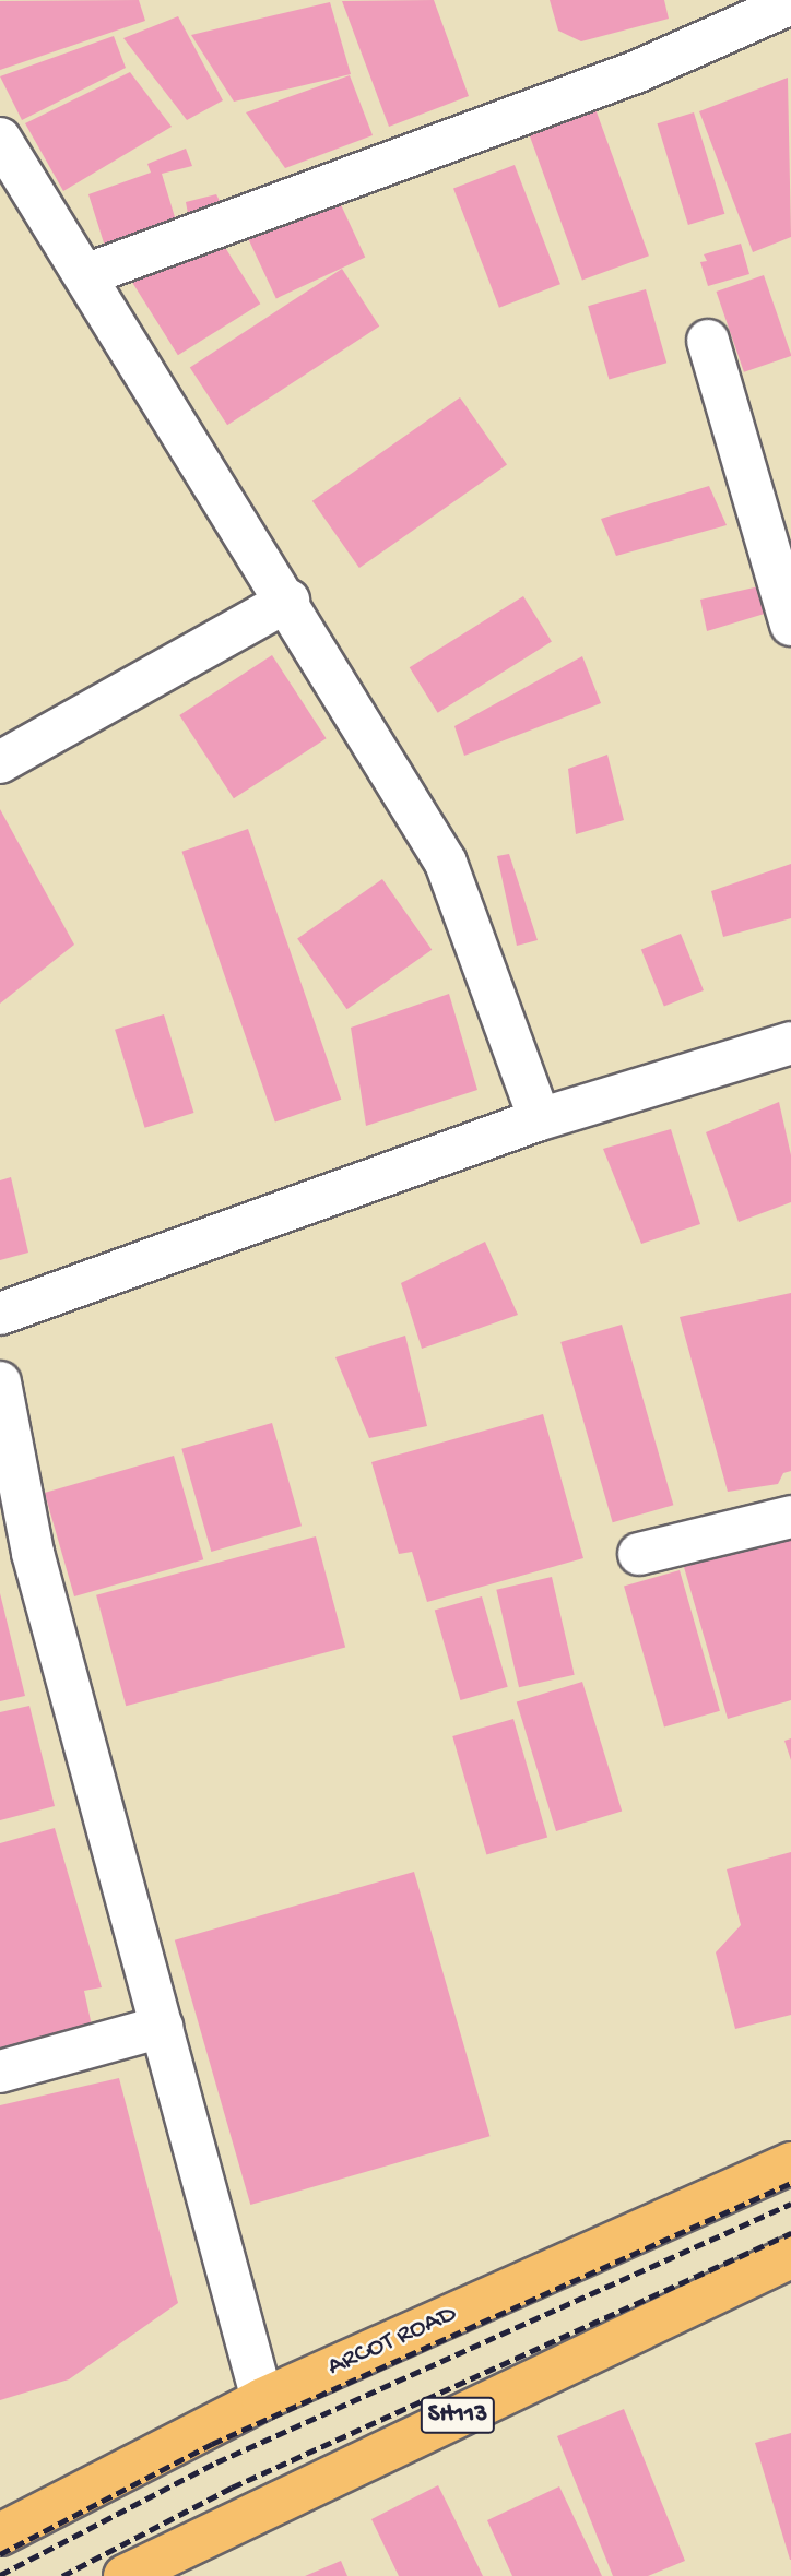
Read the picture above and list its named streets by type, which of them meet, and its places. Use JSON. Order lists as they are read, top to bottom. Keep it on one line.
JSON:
{"streets":{"main road":["ARCOT ROAD","SH113"]}}
